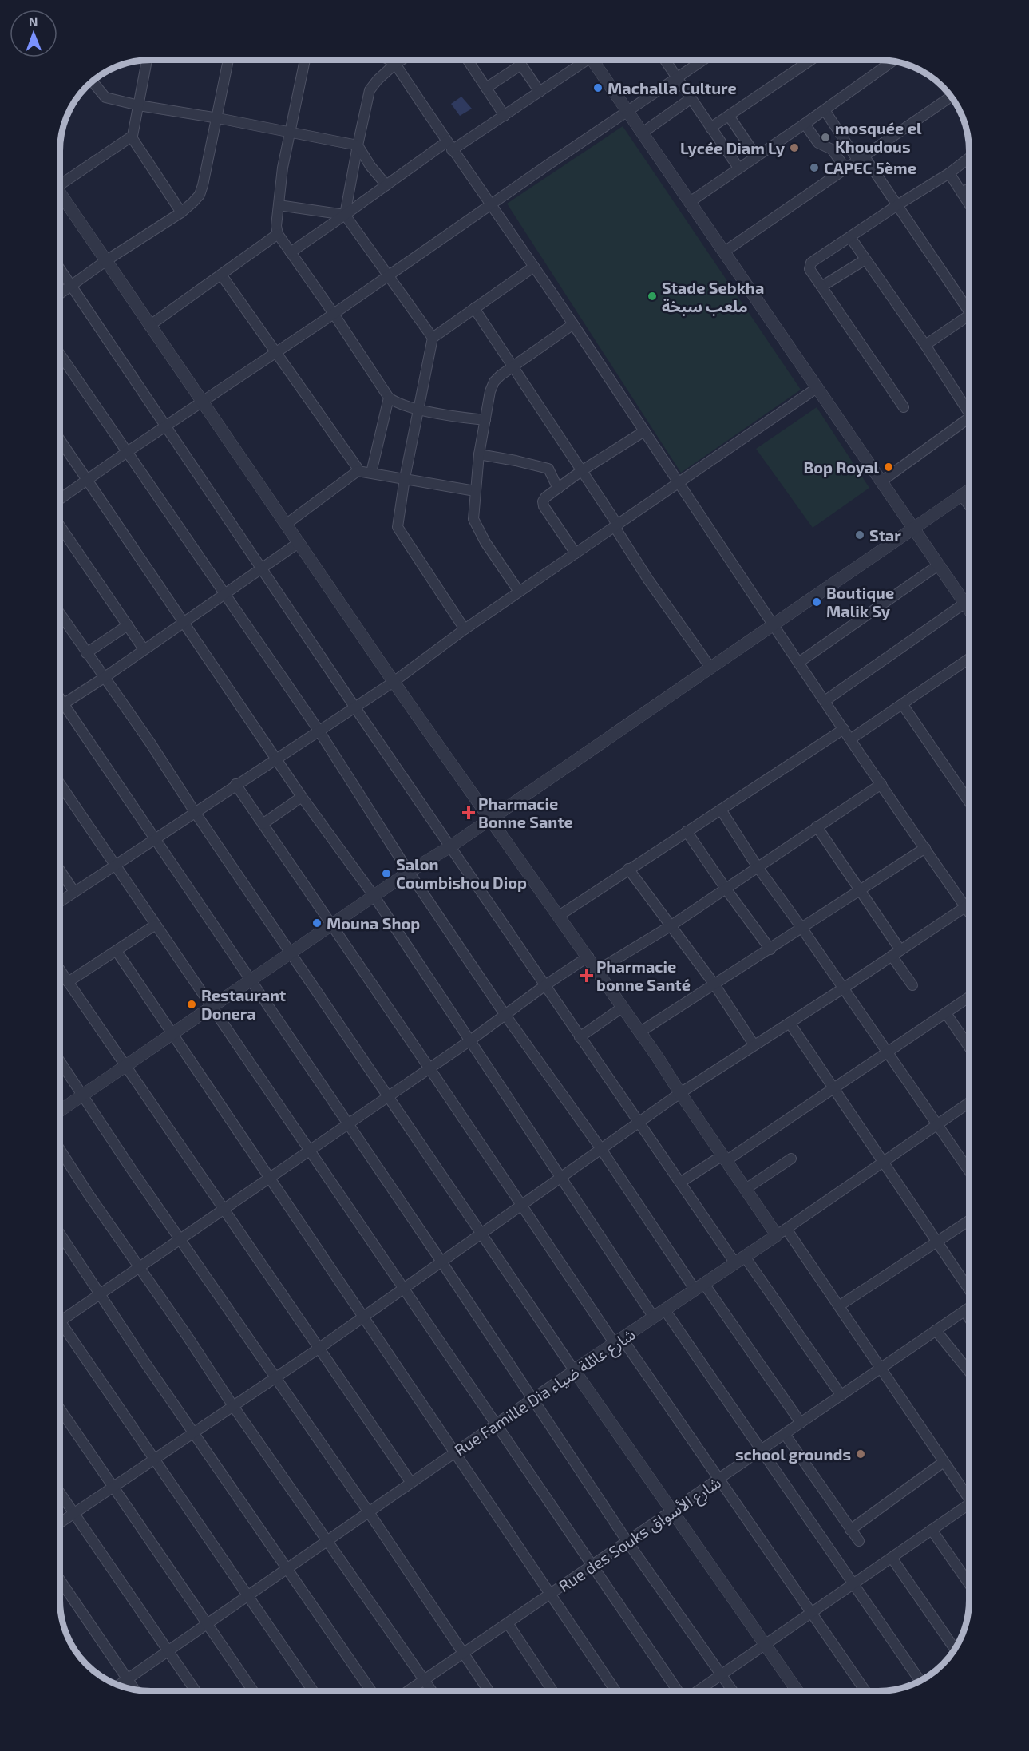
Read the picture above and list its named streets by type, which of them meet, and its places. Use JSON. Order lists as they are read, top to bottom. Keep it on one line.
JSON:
{"streets":{"street":["Rue Famille Dia شارع عائلة ضياء","Rue des Souks شارع الأسواق"]},"places":{"other":["Machalla Culture","mosquée el Khoudous","Lycée Diam Ly","CAPEC 5ème","Stade Sebkha ملعب سبخة","Bop Royal","Star","Boutique Malik Sy","Salon Coumbishou Diop","Mouna Shop","Restaurant Donera","school grounds"],"health":["Pharmacie Bonne Sante","Pharmacie bonne Santé"]},"north":"top"}
